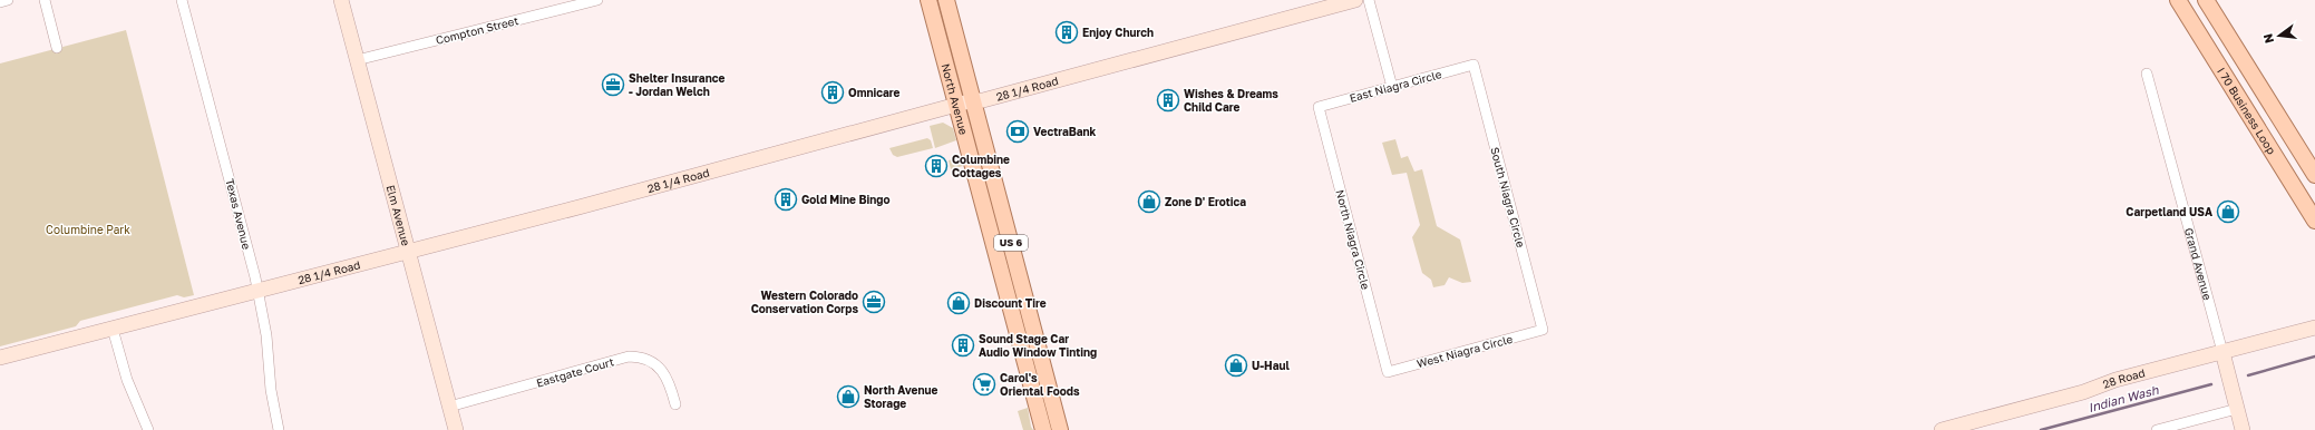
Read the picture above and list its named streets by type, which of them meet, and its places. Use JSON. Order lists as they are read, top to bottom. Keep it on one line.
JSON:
{"streets":{"main road":["North Avenue","I 70 Business Loop","US 6"],"street":["Compton Street","East Niagra Circle","28 1/4 Road","South Niagra Circle","Texas Avenue","Elm Avenue","North Niagra Circle","Grand Avenue","West Niagra Circle","Eastgate Court","28 Road"]},"crossings":[["Compton Street","Elm Avenue"],["East Niagra Circle","South Niagra Circle"],["East Niagra Circle","North Niagra Circle"],["28 1/4 Road","North Avenue"],["28 1/4 Road","Texas Avenue"],["28 1/4 Road","Elm Avenue"],["South Niagra Circle","West Niagra Circle"],["Elm Avenue","Eastgate Court"],["North Niagra Circle","West Niagra Circle"],["Grand Avenue","28 Road"]],"water":["Indian Wash"],"parks":["Columbine Park"],"places":{"building":["Enjoy Church","Omnicare","Wishes & Dreams Child Care","Columbine Cottages","Gold Mine Bingo","Sound Stage Car Audio Window Tinting"],"office":["Shelter Insurance - Jordan Welch","Western Colorado Conservation Corps"],"bank":["VectraBank"],"shop":["Zone D' Erotica","Carpetland USA","Discount Tire","U-Haul","North Avenue Storage"],"supermarket":["Carol's Oriental Foods"]},"north":"left"}
